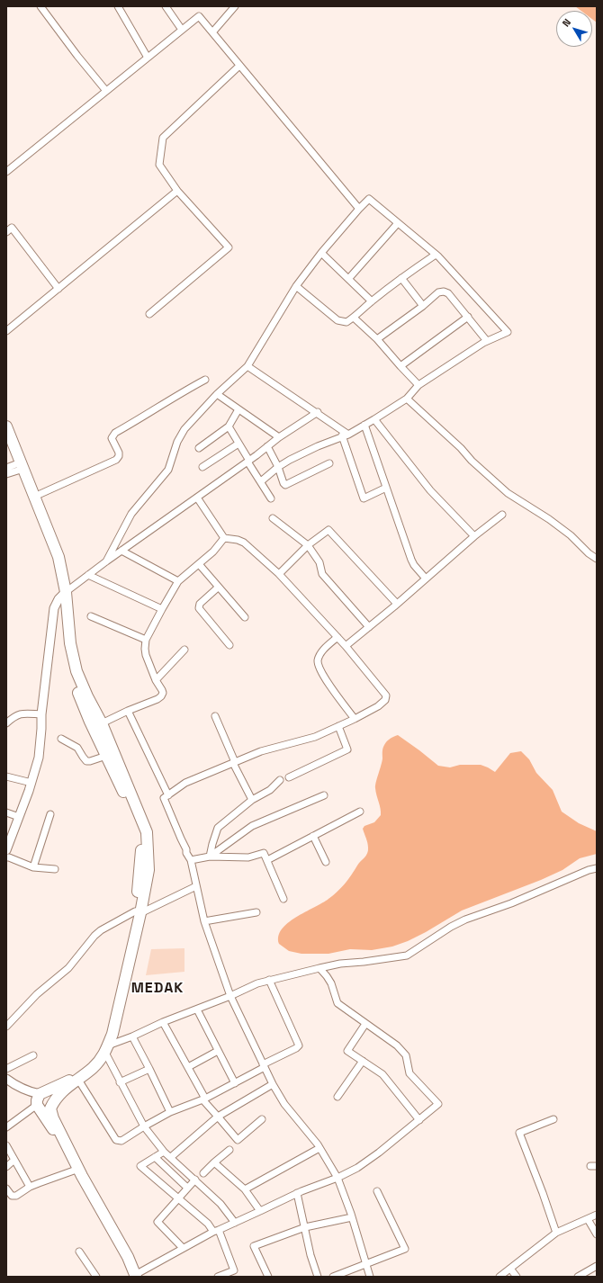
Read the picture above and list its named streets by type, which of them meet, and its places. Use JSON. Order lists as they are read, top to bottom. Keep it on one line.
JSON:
{"districts":["MEDAK"],"north":"top left"}
